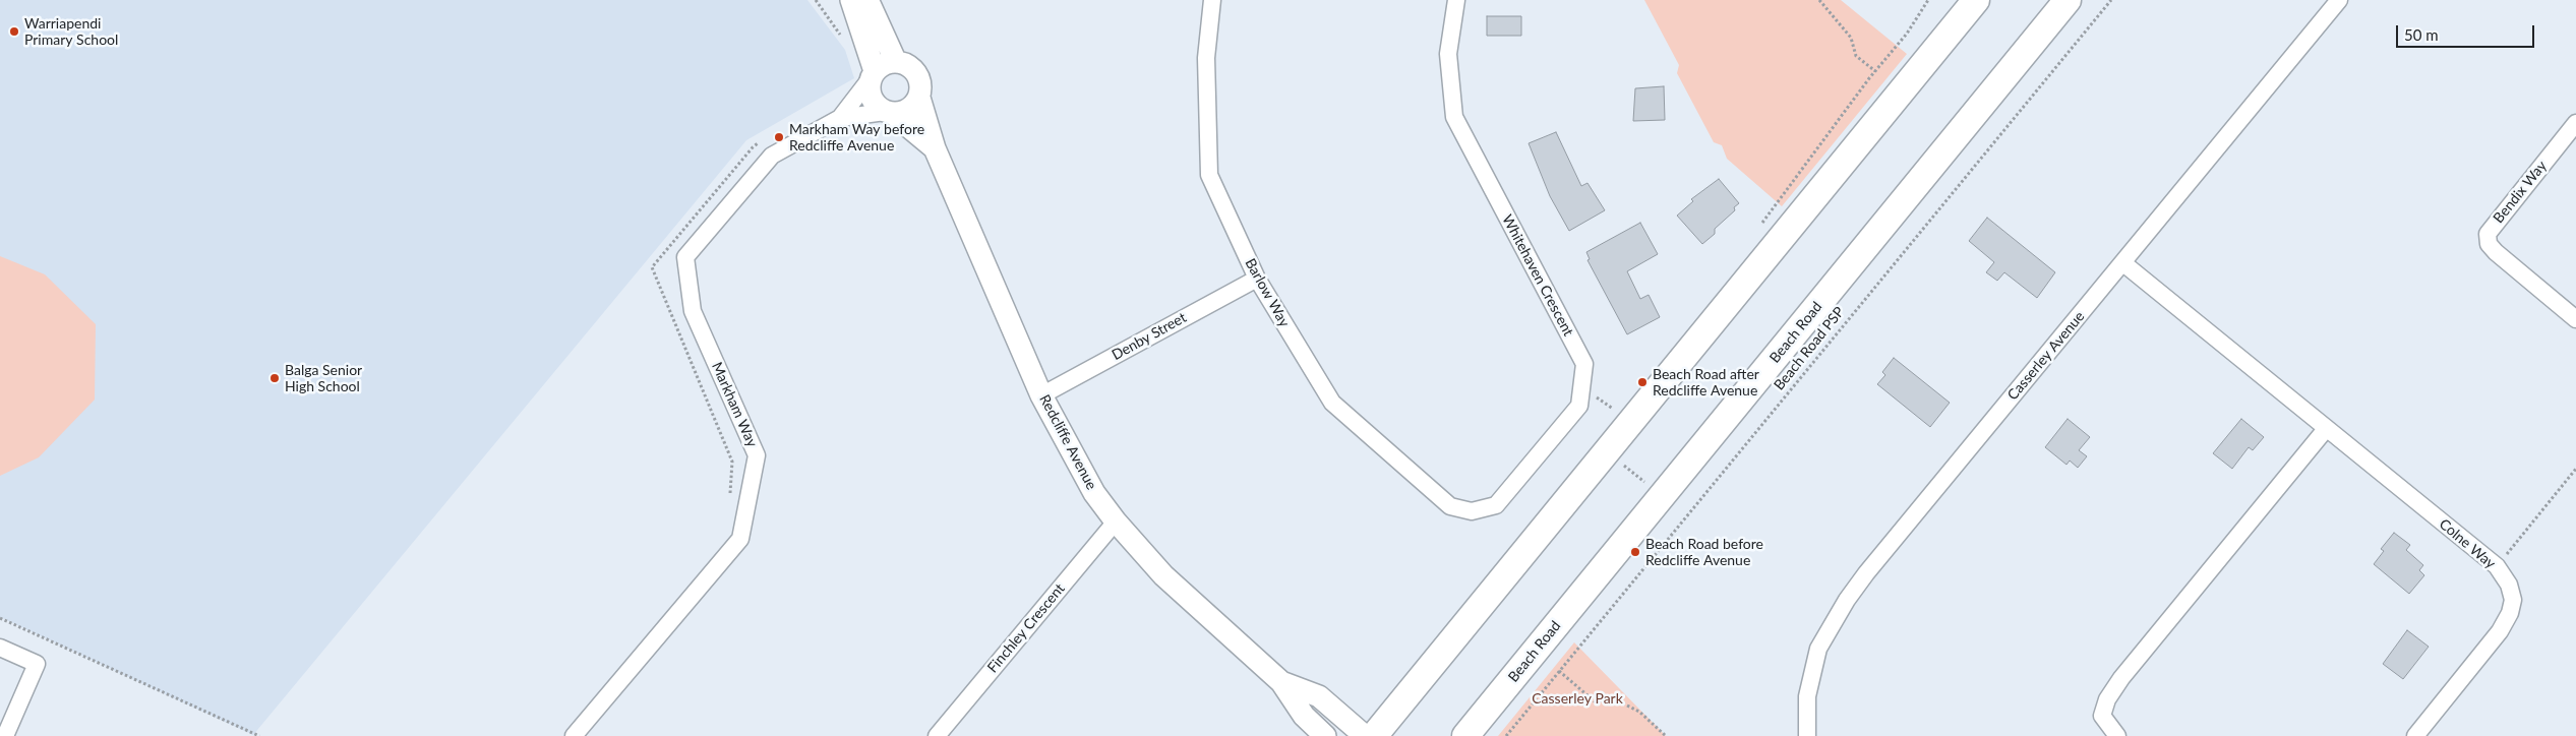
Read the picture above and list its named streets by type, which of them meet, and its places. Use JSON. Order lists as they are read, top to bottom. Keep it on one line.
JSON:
{"streets":{"main road":["Beach Road"],"street":["Bendix Way","Whitehaven Crescent","Barlow Way","Denby Street","Casserley Avenue","Markham Way","Redcliffe Avenue","Colne Way","Finchley Crescent"],"path":["Beach Road PSP"]},"crossings":[["Whitehaven Crescent","Barlow Way"],["Barlow Way","Denby Street"],["Denby Street","Redcliffe Avenue"],["Casserley Avenue","Colne Way"],["Markham Way","Redcliffe Avenue"],["Redcliffe Avenue","Finchley Crescent"]],"parks":["Casserley Park"],"places":["Warriapendi Primary School","Markham Way before Redcliffe Avenue","Balga Senior High School","Beach Road after Redcliffe Avenue","Beach Road before Redcliffe Avenue"],"scale_bar":"50 m"}
